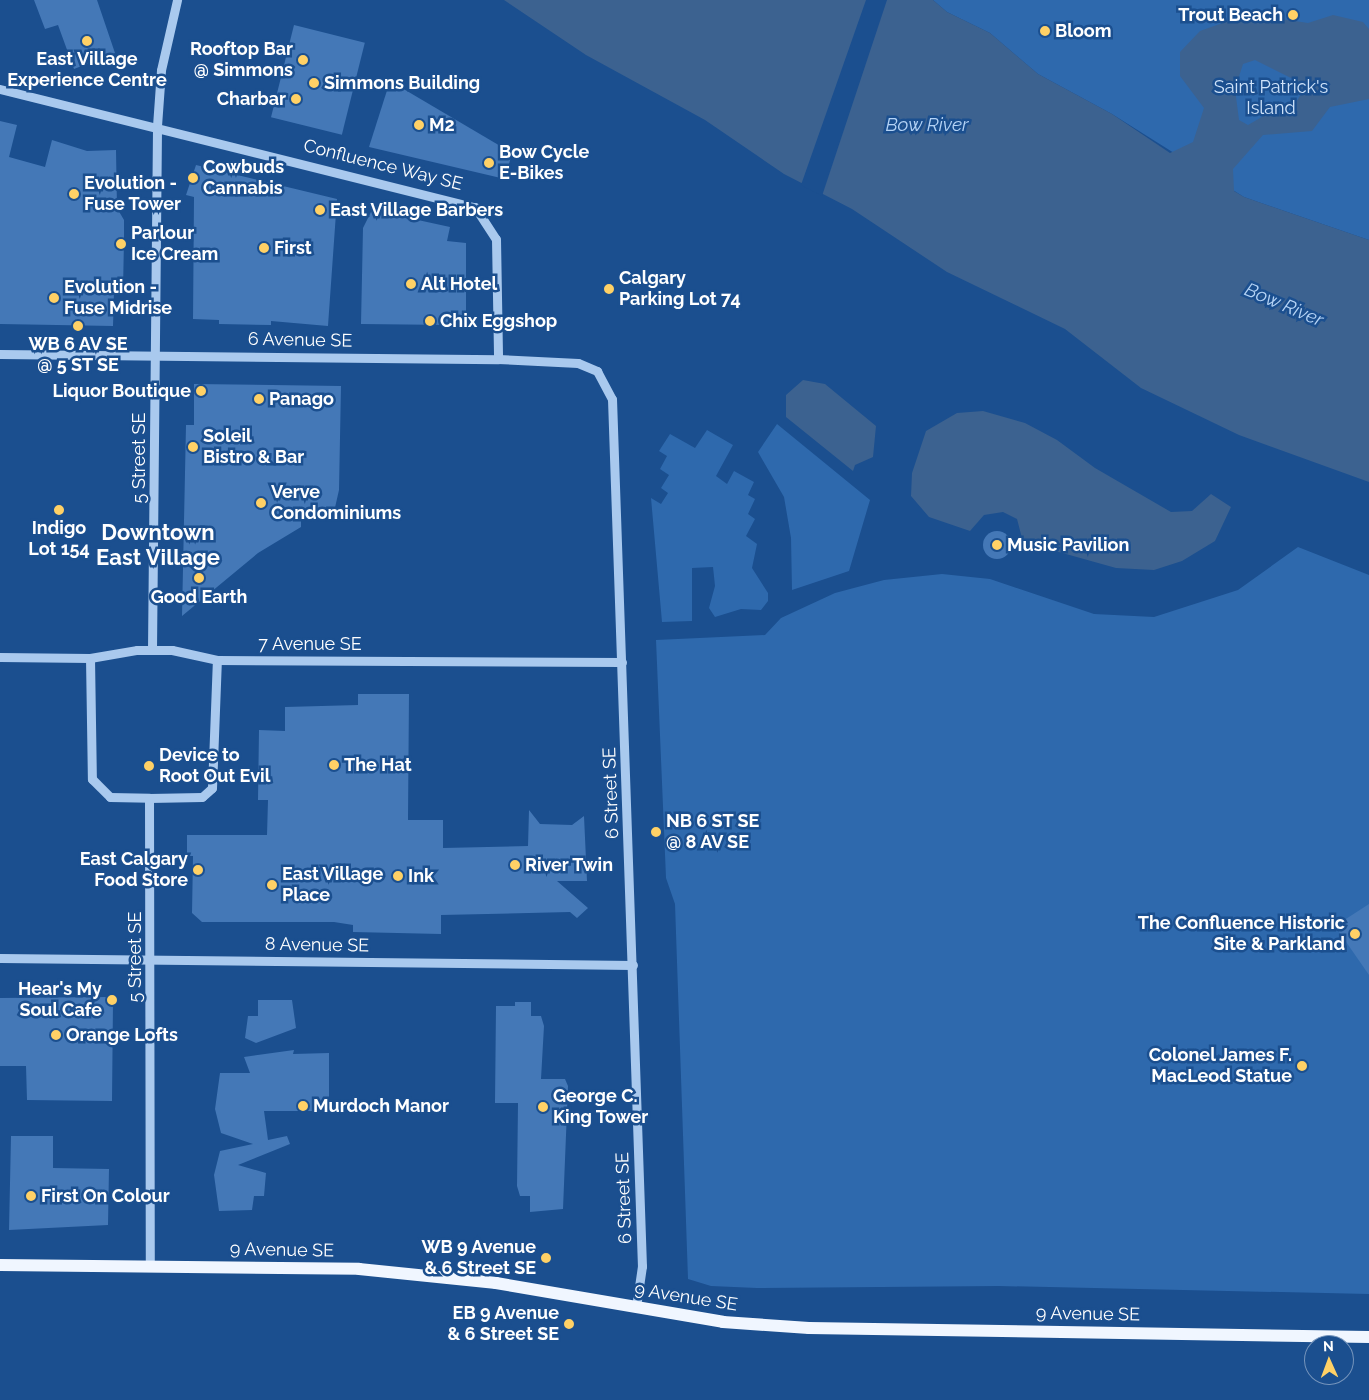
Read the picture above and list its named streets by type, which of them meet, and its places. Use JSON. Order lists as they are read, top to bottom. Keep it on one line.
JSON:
{"streets":{"main road":["9 Avenue SE"],"street":["Confluence Way SE","6 Avenue SE","5 Street SE","7 Avenue SE","6 Street SE","8 Avenue SE"]},"crossings":[["Confluence Way SE","6 Avenue SE"],["Confluence Way SE","5 Street SE"],["6 Avenue SE","5 Street SE"],["6 Avenue SE","6 Street SE"],["5 Street SE","7 Avenue SE"],["5 Street SE","8 Avenue SE"],["5 Street SE","9 Avenue SE"],["7 Avenue SE","6 Street SE"],["6 Street SE","8 Avenue SE"],["6 Street SE","9 Avenue SE"]],"districts":["Downtown East Village"],"water":["Bow River"],"parks":["Saint Patrick's Island"],"places":["Trout Beach","Bloom","East Village Experience Centre","Rooftop Bar @ Simmons","Simmons Building","Charbar","M2","Bow Cycle E-Bikes","Cowbuds Cannabis","Evolution - Fuse Tower","East Village Barbers","Parlour Ice Cream","First","Alt Hotel","Calgary Parking Lot 74","Evolution - Fuse Midrise","Chix Eggshop","WB 6 AV SE @ 5 ST SE","Liquor Boutique","Panago","Soleil Bistro & Bar","Verve Condominiums","Indigo Lot 154","Music Pavilion","Good Earth","The Hat","Device to Root Out Evil","NB 6 ST SE @ 8 AV SE","River Twin","East Calgary Food Store","Ink","East Village Place","The Confluence Historic Site & Parkland","Hear's My Soul Cafe","Orange Lofts","Colonel James F. MacLeod Statue","Murdoch Manor","George C. King Tower","First On Colour","WB 9 Avenue & 6 Street SE","EB 9 Avenue & 6 Street SE"],"north":"top"}
